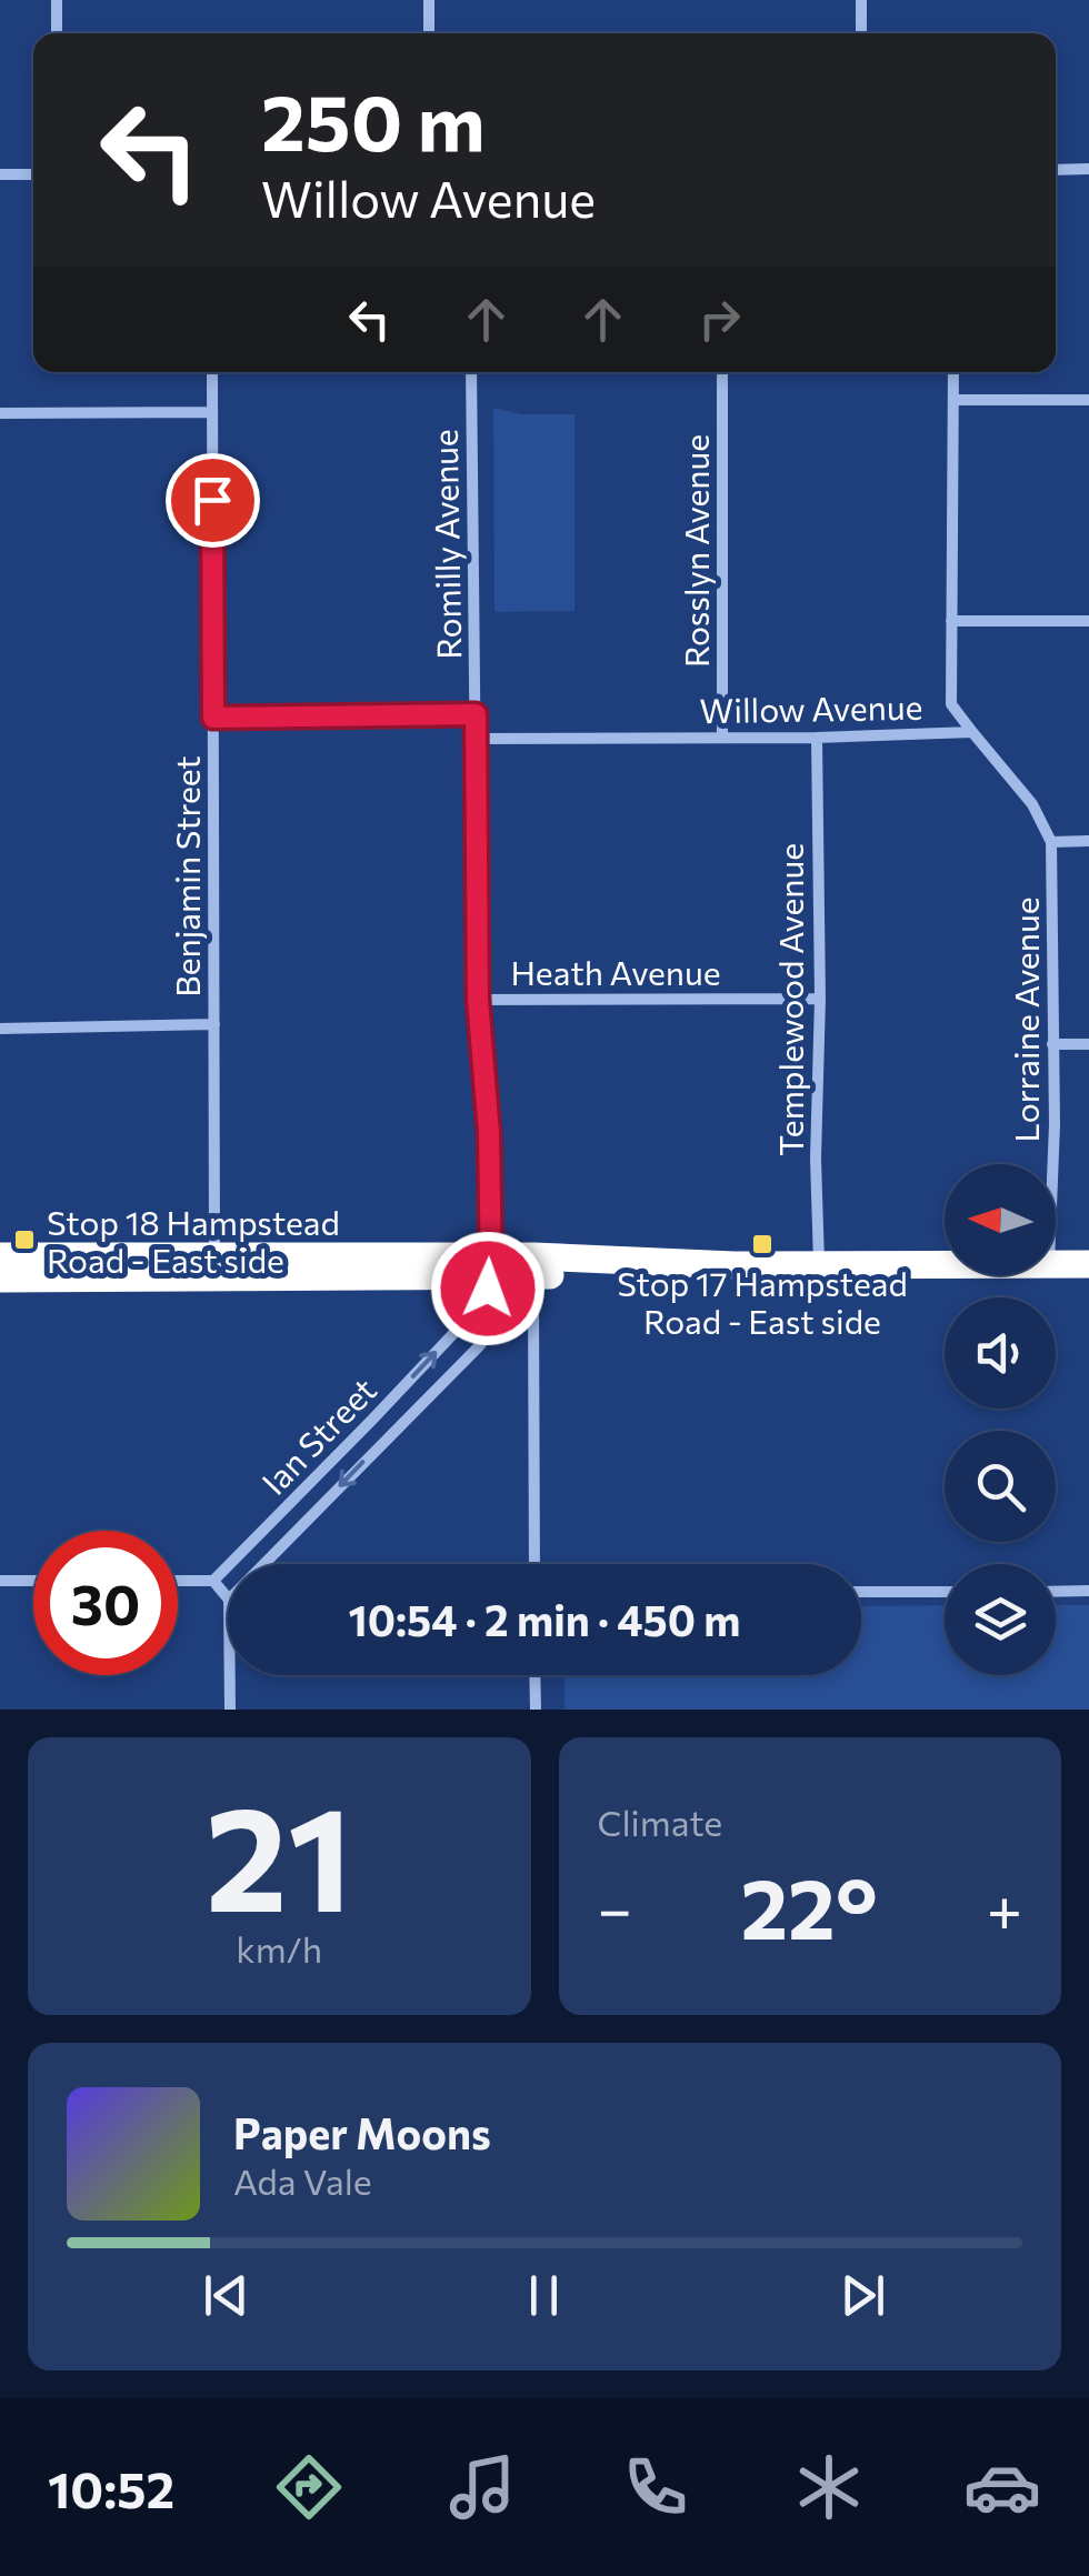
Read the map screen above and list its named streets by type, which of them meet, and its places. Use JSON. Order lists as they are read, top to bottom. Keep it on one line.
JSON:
{"streets":{"street":["Romilly Avenue","Rosslyn Avenue","Willow Avenue","Benjamin Street","Heath Avenue","Templewood Avenue","Lorraine Avenue","Ian Street"]},"crossings":[["Romilly Avenue","Willow Avenue"],["Romilly Avenue","Heath Avenue"],["Romilly Avenue","Ian Street"],["Rosslyn Avenue","Willow Avenue"],["Willow Avenue","Templewood Avenue"],["Heath Avenue","Templewood Avenue"]],"places":{"transit":["Stop 18 Hampstead Road - East side","Stop 17 Hampstead Road - East side"]},"north":"left","page":{"turn":["250 m","Willow Avenue"],"limit":"30","trip":"10:54 · 2 min · 450 m","tile":[["21","km/h"],"Climate"],"heat":["−","22°","+"],"song":["Paper Moons","Ada Vale"],"tabs":"10:52"}}
